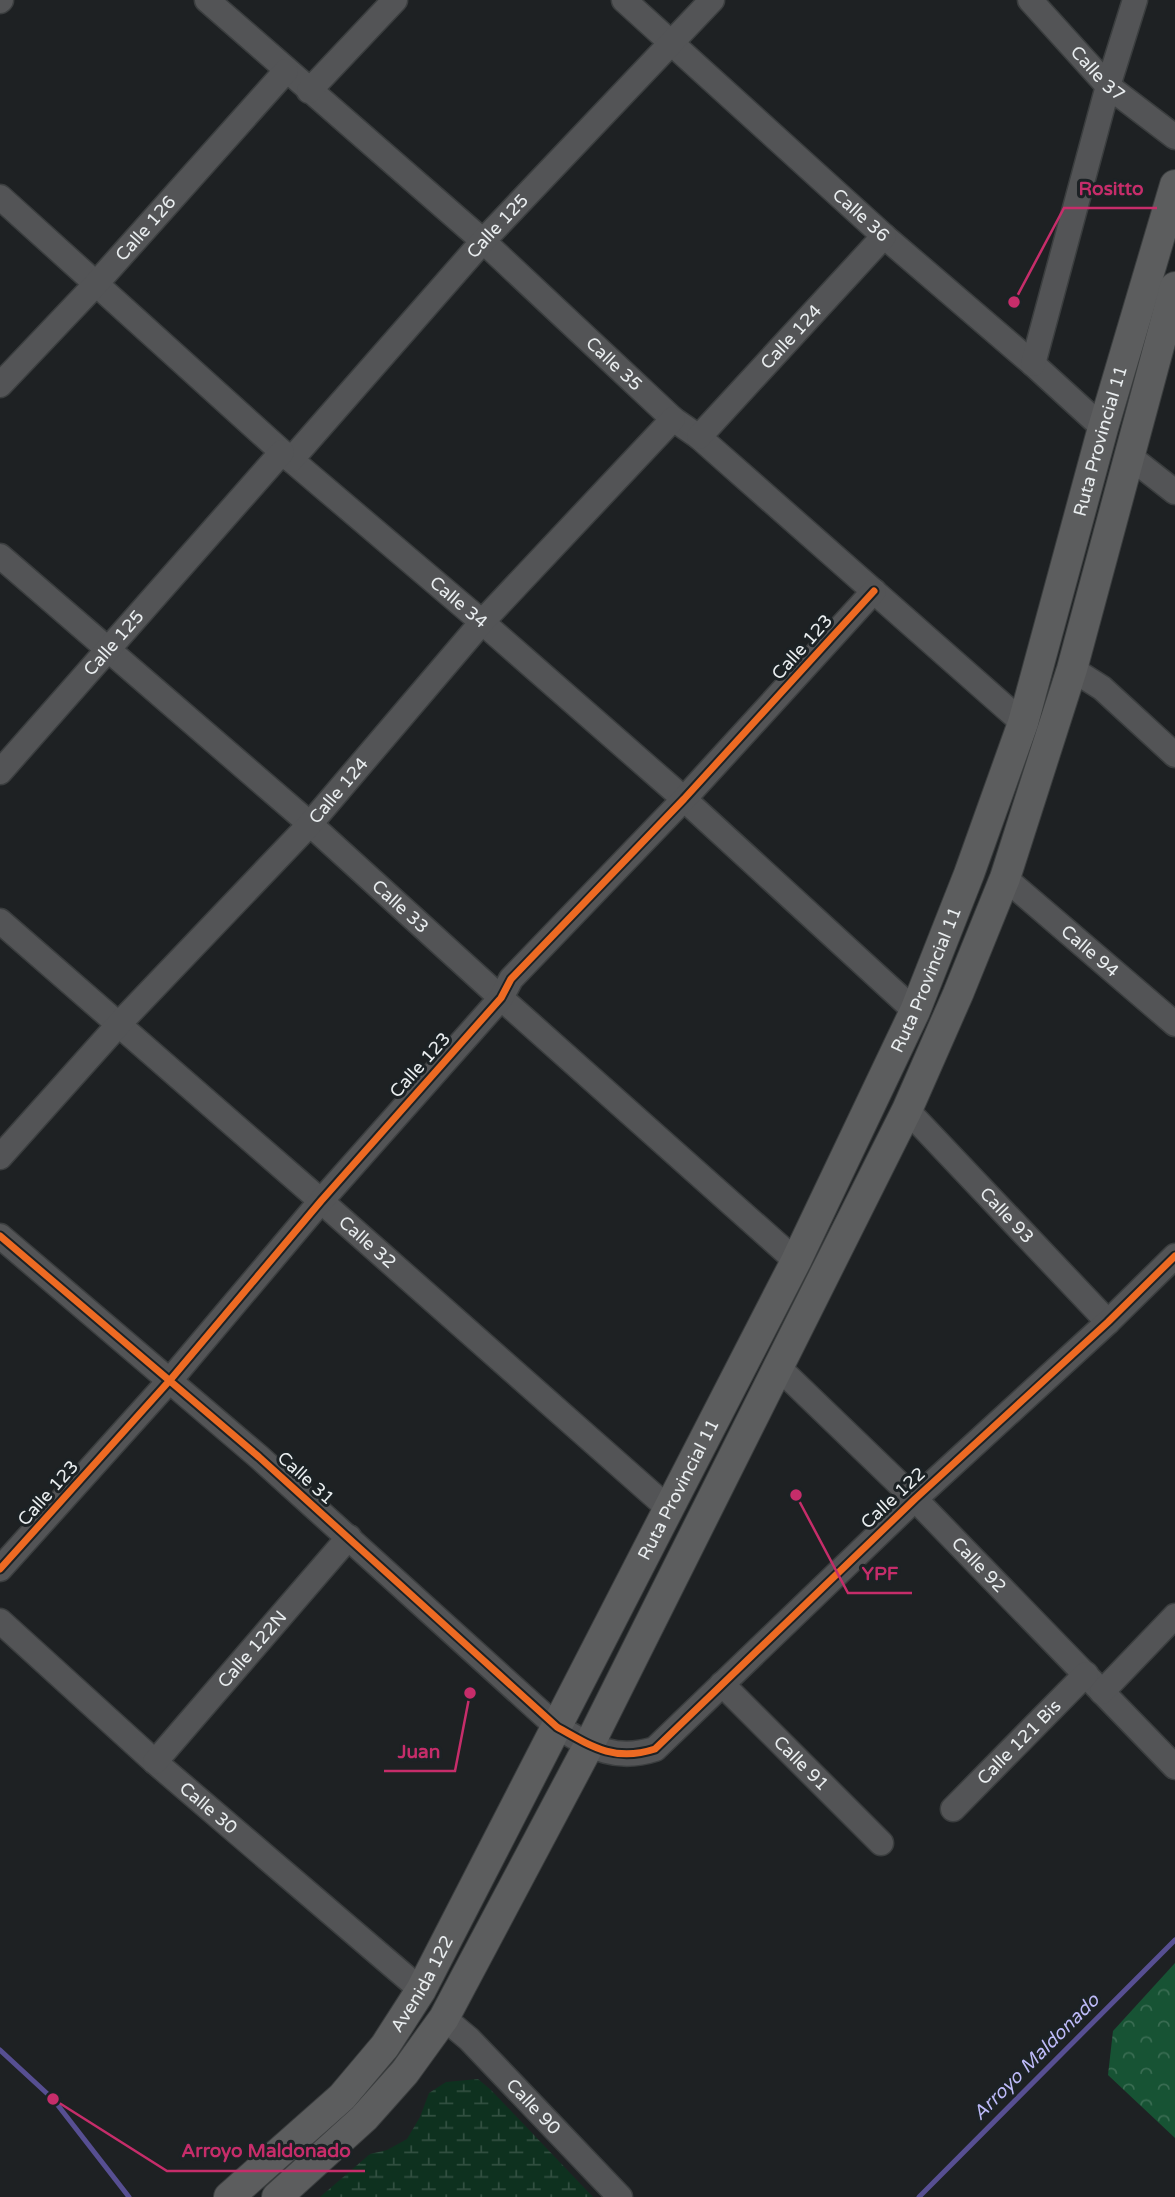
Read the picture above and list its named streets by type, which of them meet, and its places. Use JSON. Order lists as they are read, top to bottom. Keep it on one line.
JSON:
{"streets":{"main road":["Ruta Provincial 11","Avenida 122"],"street":["Calle 37","Calle 36","Calle 125","Calle 126","Calle 124","Calle 35","Calle 34","Calle 123","Calle 33","Calle 94","Calle 93","Calle 32","Calle 31","Calle 122","Calle 92","Calle 122N","Calle 121 Bis","Calle 91","Calle 30","Calle 90"]},"crossings":[["Calle 36","Calle 125"],["Calle 36","Calle 124"],["Calle 36","Ruta Provincial 11"],["Calle 125","Calle 35"],["Calle 125","Calle 34"],["Calle 125","Calle 33"],["Calle 126","Calle 35"],["Calle 126","Calle 34"],["Calle 124","Calle 35"],["Calle 124","Calle 34"],["Calle 124","Calle 33"],["Calle 124","Calle 32"],["Calle 35","Ruta Provincial 11"],["Calle 35","Calle 123"],["Ruta Provincial 11","Calle 34"],["Ruta Provincial 11","Calle 33"],["Ruta Provincial 11","Calle 94"],["Ruta Provincial 11","Calle 93"],["Ruta Provincial 11","Calle 32"],["Ruta Provincial 11","Calle 31"],["Ruta Provincial 11","Calle 122"],["Ruta Provincial 11","Calle 92"],["Ruta Provincial 11","Avenida 122"],["Calle 34","Calle 123"],["Calle 123","Calle 33"],["Calle 123","Calle 32"],["Calle 123","Calle 31"],["Calle 93","Calle 122"],["Calle 31","Calle 122"],["Calle 31","Calle 122N"],["Calle 31","Avenida 122"],["Calle 122","Calle 92"],["Calle 122","Calle 91"],["Calle 122","Avenida 122"],["Calle 92","Calle 121 Bis"],["Calle 122N","Calle 30"],["Calle 30","Avenida 122"],["Avenida 122","Calle 90"]],"water":["Arroyo Maldonado"],"places":["Rositto","YPF","Juan","Arroyo Maldonado"]}
